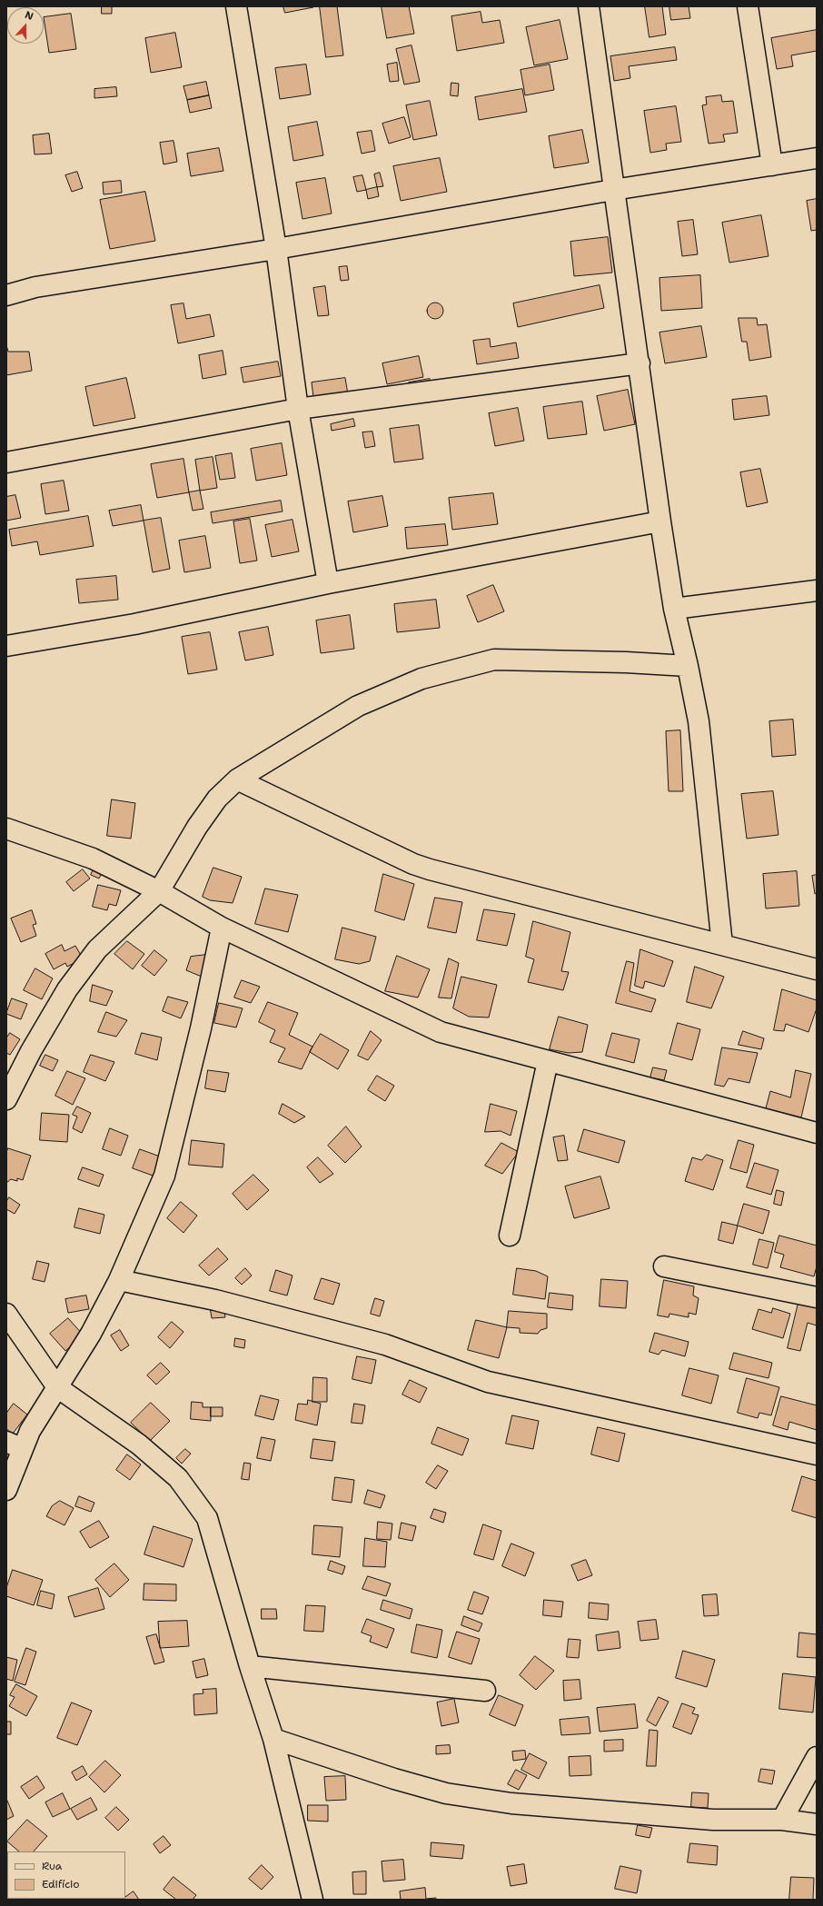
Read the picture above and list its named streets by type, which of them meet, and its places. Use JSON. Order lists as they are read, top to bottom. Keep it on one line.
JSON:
{"legend":["Rua","Edifício"],"north":"top"}
